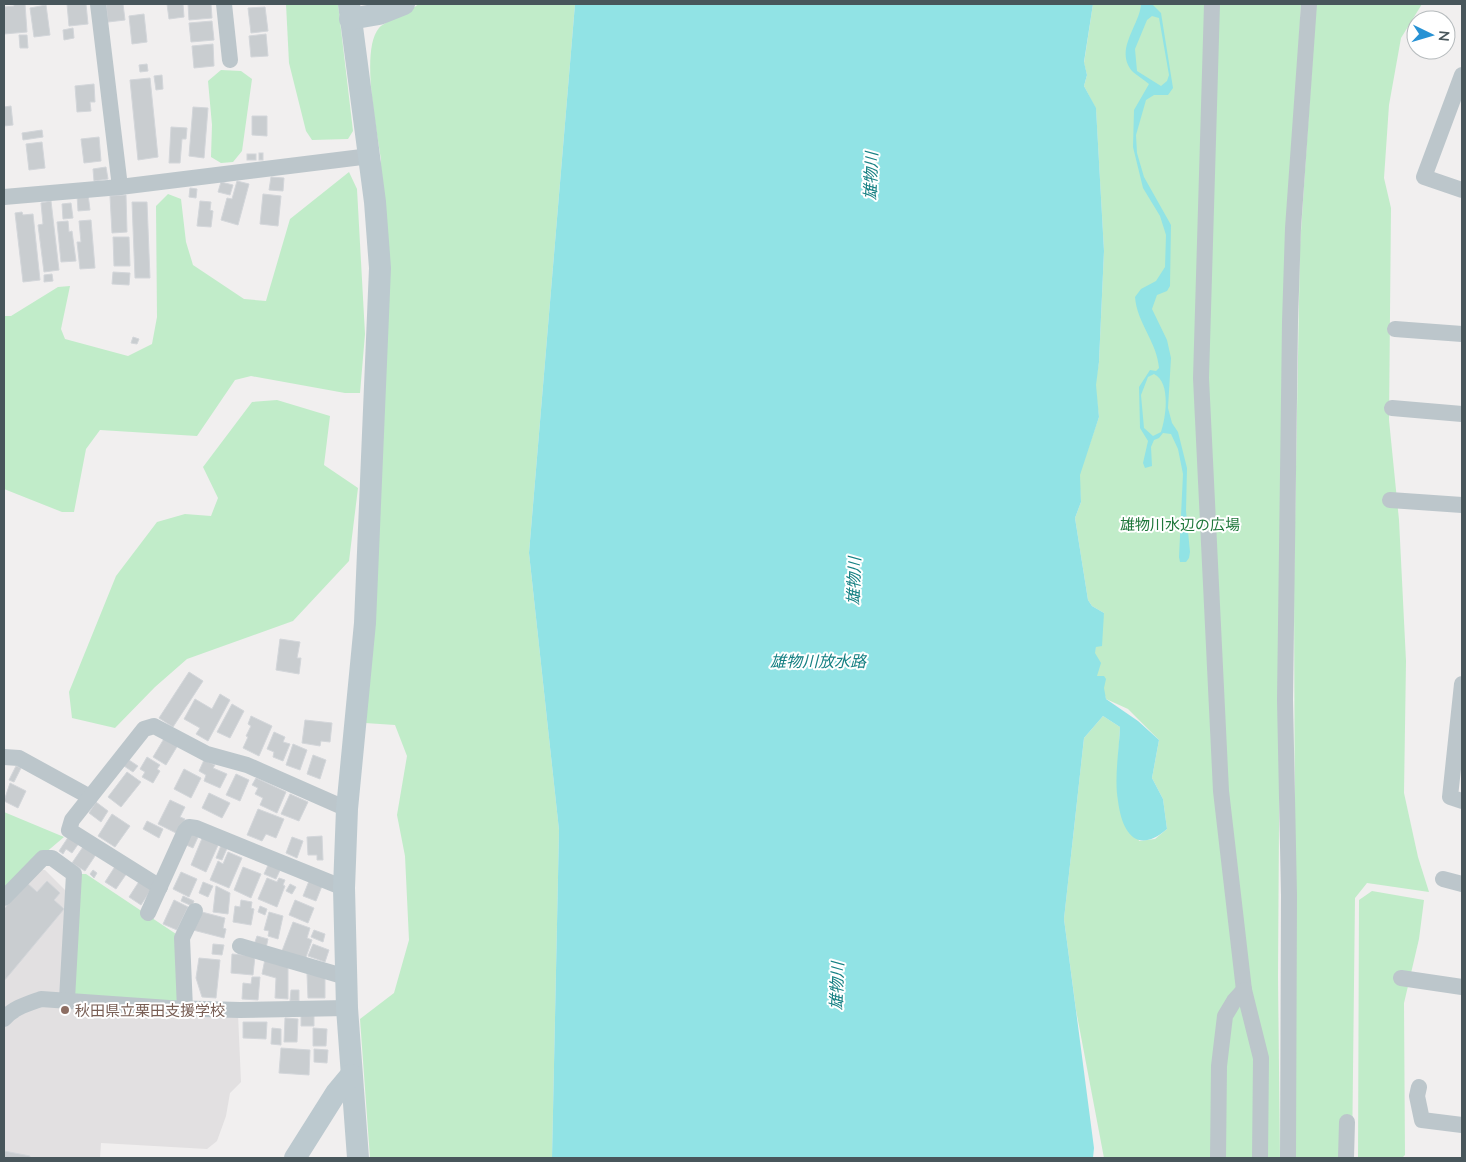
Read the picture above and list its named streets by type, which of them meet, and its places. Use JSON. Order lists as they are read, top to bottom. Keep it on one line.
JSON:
{"water":["雄物川","雄物川放水路"],"parks":["雄物川水辺の広場"],"places":["秋田県立栗田支援学校"],"north":"right"}
